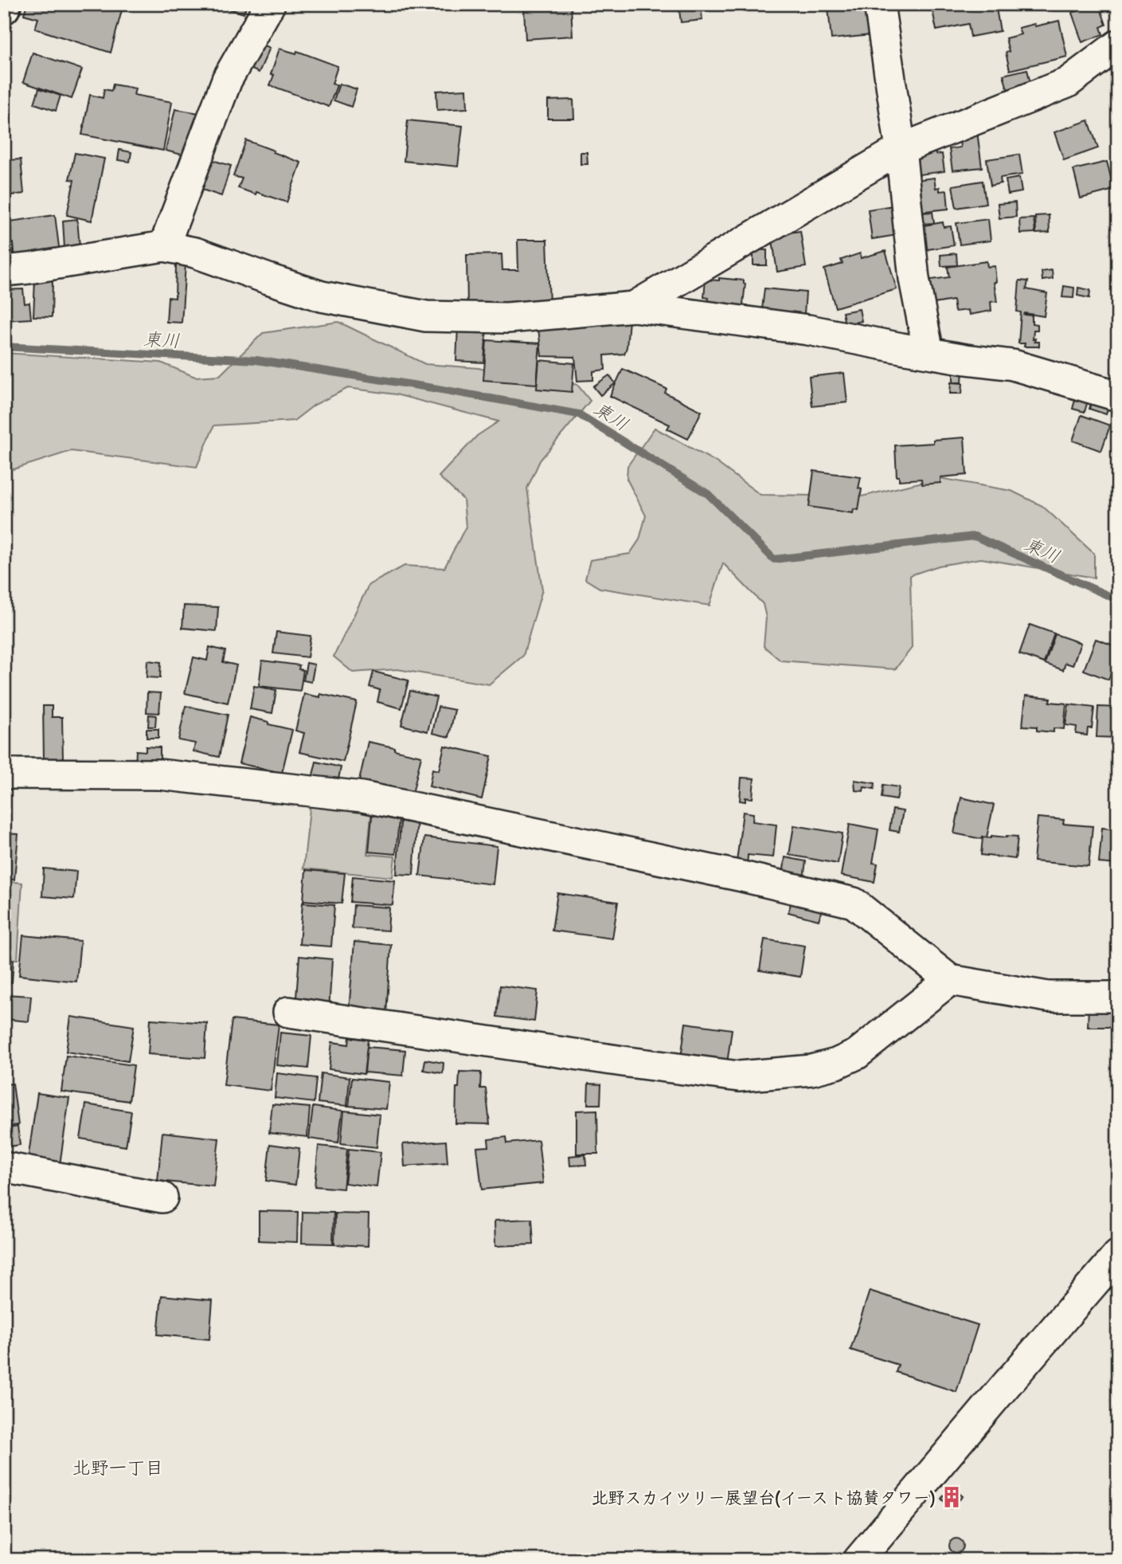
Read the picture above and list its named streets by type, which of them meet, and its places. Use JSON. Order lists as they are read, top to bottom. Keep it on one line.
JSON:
{"districts":["北野一丁目"],"water":["東川"],"places":{"building":["北野スカイツリー展望台(イースト協賛タワー)"]}}
